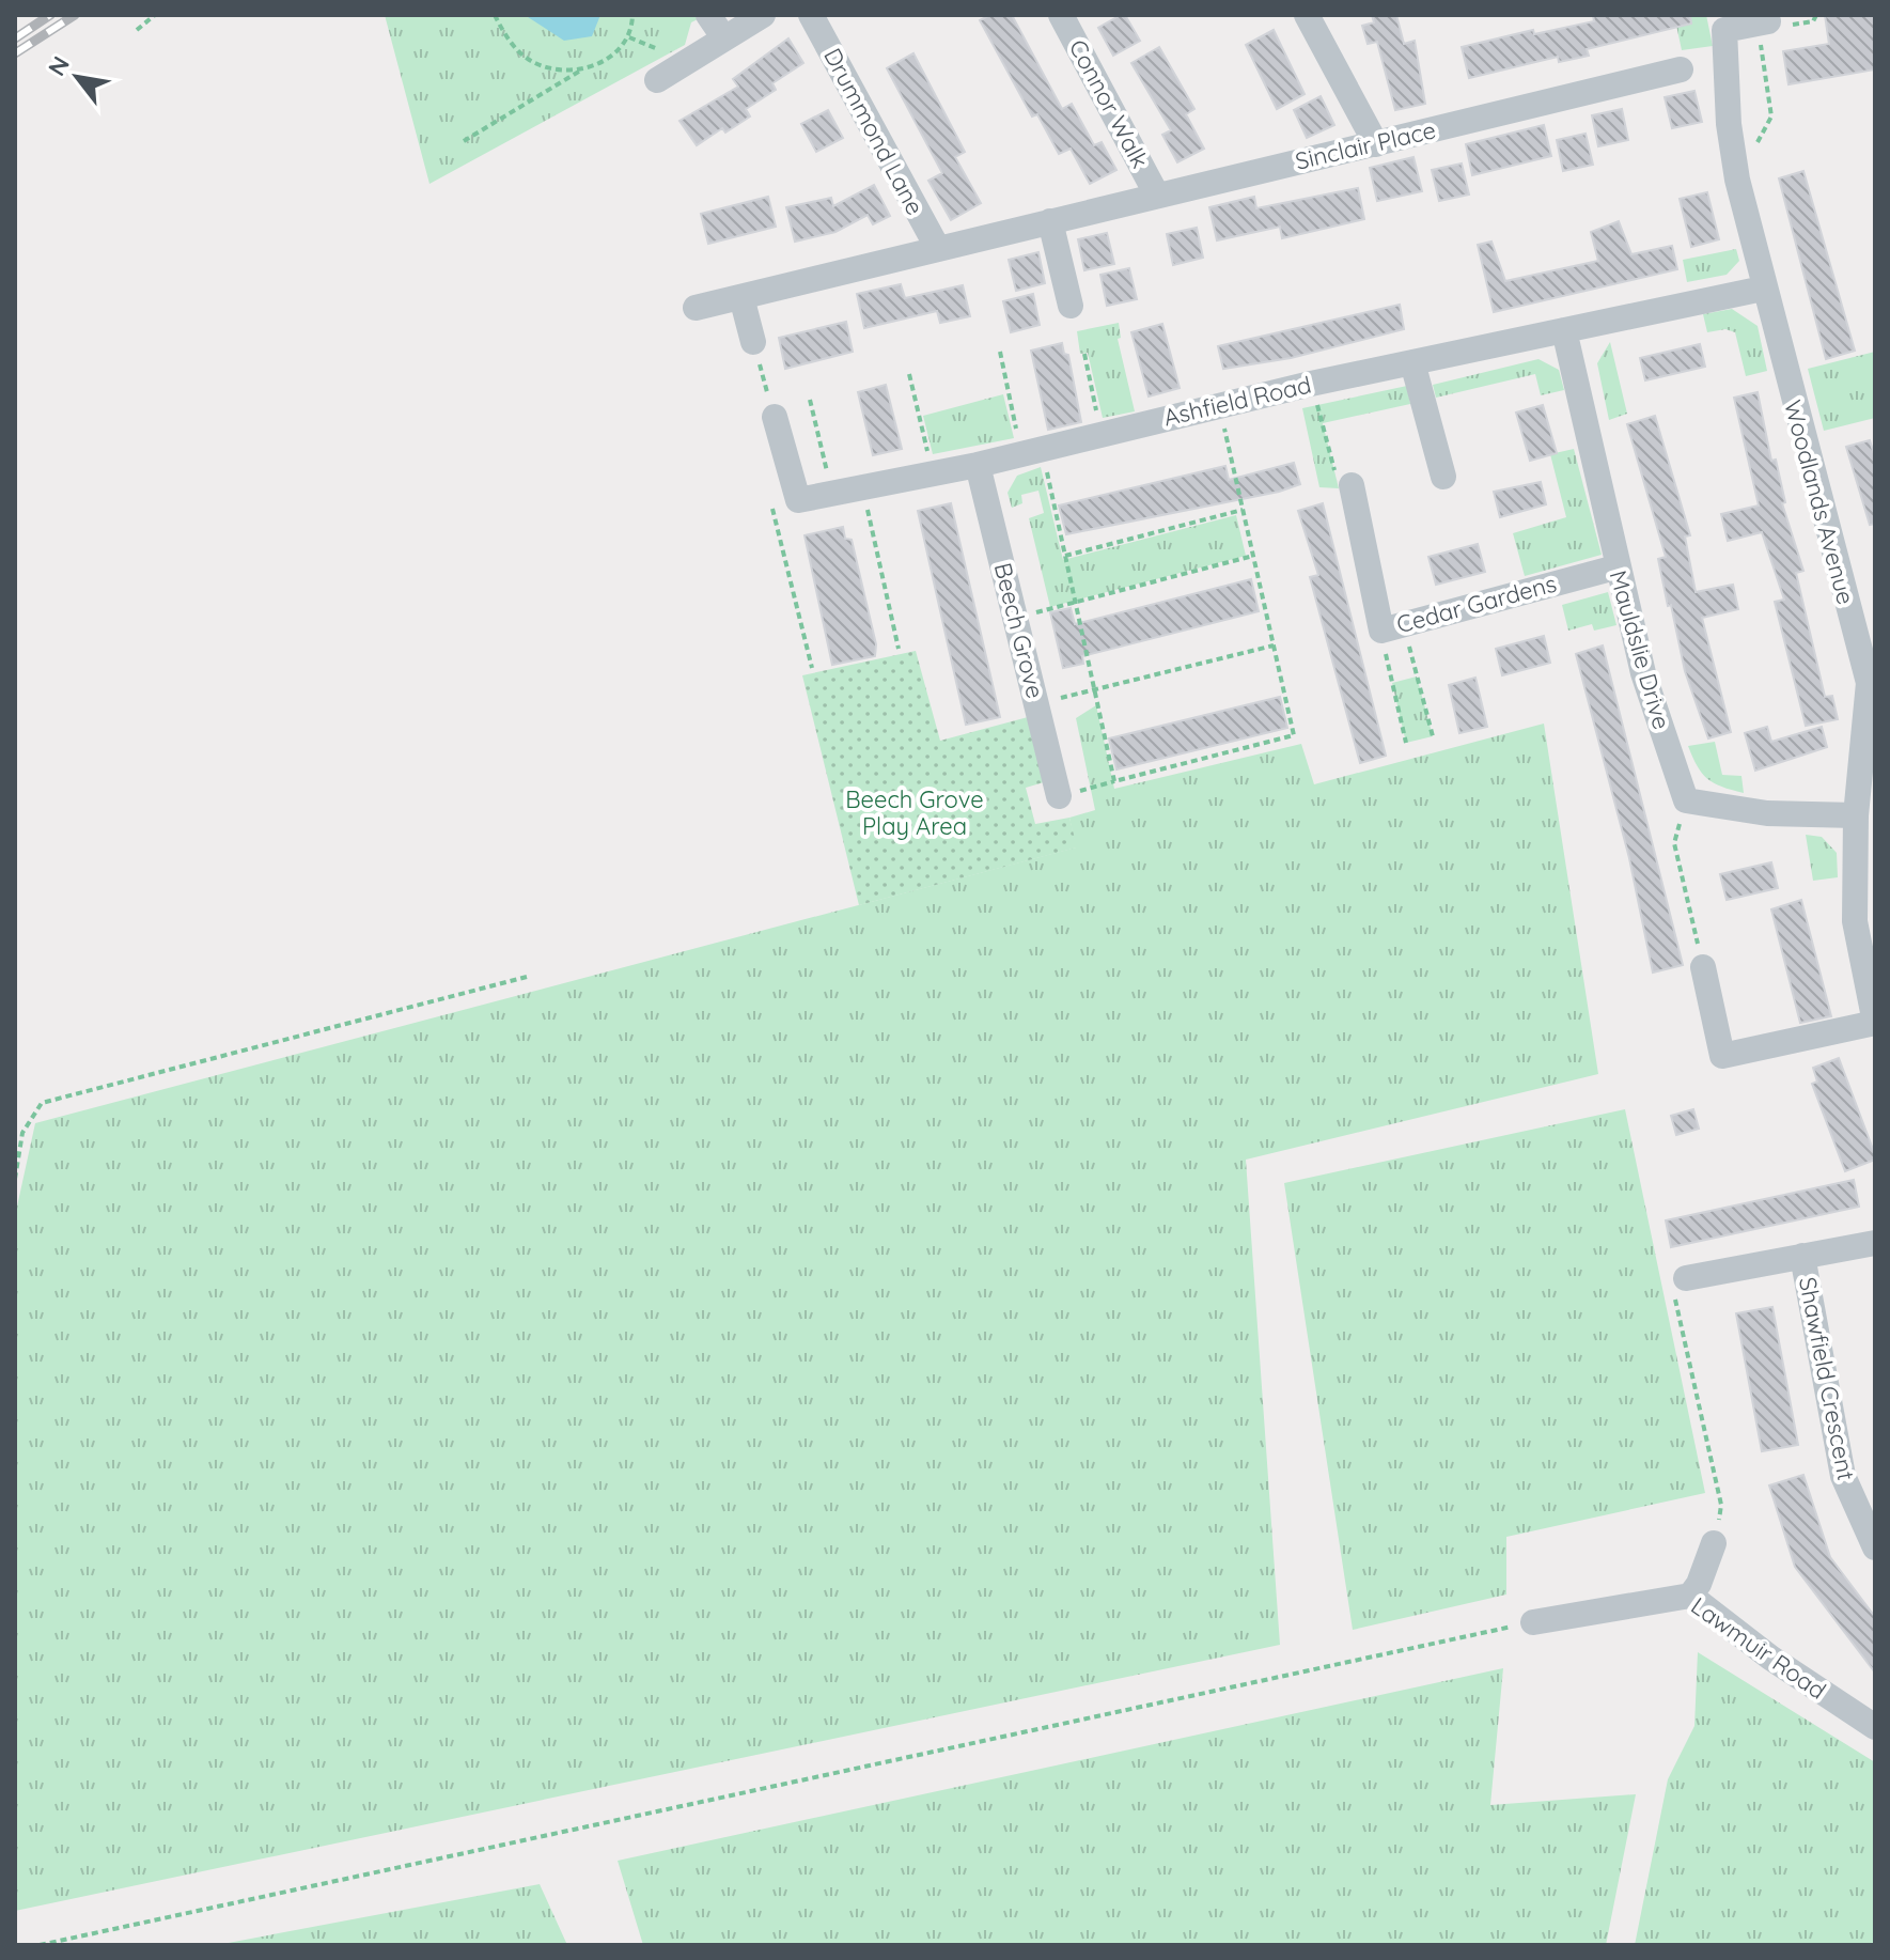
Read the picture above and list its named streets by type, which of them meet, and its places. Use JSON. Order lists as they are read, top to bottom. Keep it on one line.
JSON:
{"streets":{"street":["Connor Walk","Drummond Lane","Sinclair Place","Ashfield Road","Woodlands Avenue","Cedar Gardens","Beech Grove","Mauldslie Drive","Shawfield Crescent","Lawmuir Road"]},"crossings":[["Connor Walk","Sinclair Place"],["Drummond Lane","Sinclair Place"],["Ashfield Road","Woodlands Avenue"],["Ashfield Road","Beech Grove"],["Ashfield Road","Mauldslie Drive"],["Cedar Gardens","Mauldslie Drive"]],"parks":["Beech Grove Play Area"],"north":"top left"}
